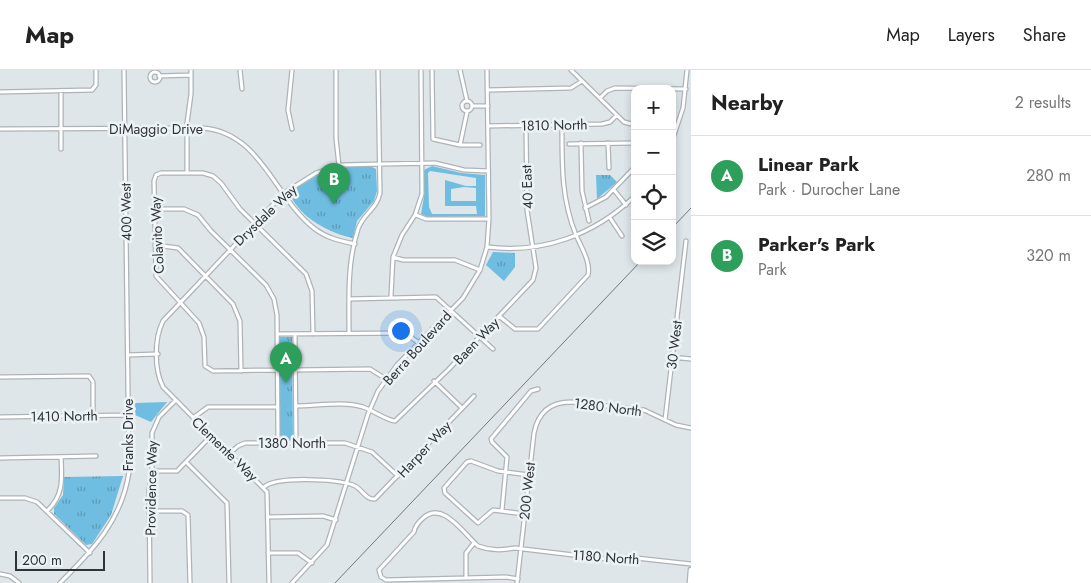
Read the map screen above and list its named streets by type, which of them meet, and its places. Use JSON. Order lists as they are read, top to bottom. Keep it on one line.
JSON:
{"streets":{"street":["1810 North","DiMaggio Drive","40 East","400 West","Drysdale Way","Colavito Way","Baen Way","30 West","Berra Boulevard","1280 North","1410 North","Franks Drive","1380 North","Clemente Way","Harper Way","Providence Way","200 West","1180 North"]},"crossings":[["1810 North","40 East"],["1810 North","Berra Boulevard"],["DiMaggio Drive","400 West"],["DiMaggio Drive","Drysdale Way"],["40 East","Baen Way"],["400 West","Franks Drive"],["Drysdale Way","Colavito Way"],["Drysdale Way","Berra Boulevard"],["Drysdale Way","Clemente Way"],["Baen Way","Berra Boulevard"],["30 West","1280 North"],["Berra Boulevard","1380 North"],["Berra Boulevard","Harper Way"],["1280 North","200 West"],["1410 North","Franks Drive"],["1380 North","Clemente Way"],["Clemente Way","Providence Way"],["200 West","1180 North"]],"scale_bar":"200 m","page":{"header":"Map","nav":["Map","Layers","Share"],"heading":["Nearby","2 results"],"map_buttons":["+","−"],"list":[{"mark":"A","name":"Linear Park","note":"Park · Durocher Lane","value":"280 m"},{"mark":"B","name":"Parker's Park","note":"Park","value":"320 m"}],"pins":["B","A"],"scale":"200 m"}}
